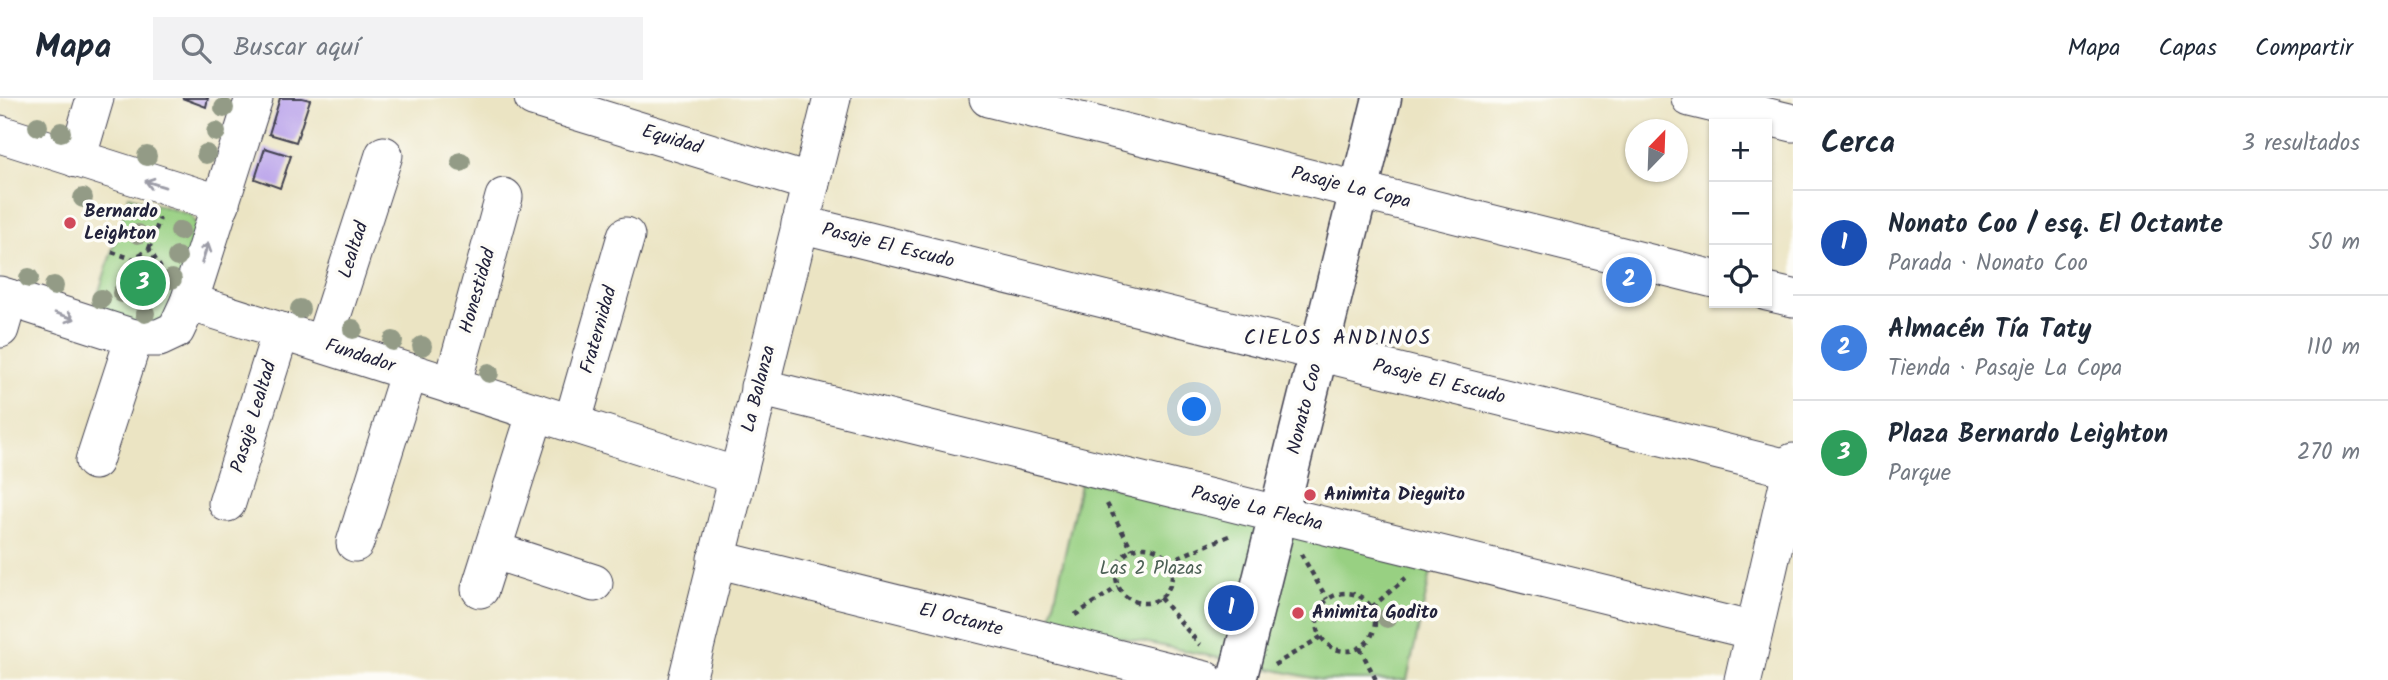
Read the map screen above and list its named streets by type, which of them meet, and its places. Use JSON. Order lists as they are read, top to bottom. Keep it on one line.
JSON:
{"streets":{"main road":["Nonato Coo"],"street":["Equidad","Pasaje La Copa","Pasaje El Escudo","Lealtad","Honestidad","Fraternidad","Fundador","La Balanza","Pasaje Lealtad","Pasaje La Flecha","El Octante"]},"crossings":[["Equidad","La Balanza"],["Pasaje La Copa","Nonato Coo"],["Pasaje El Escudo","La Balanza"],["Pasaje El Escudo","Nonato Coo"],["Lealtad","Fundador"],["Honestidad","Fundador"],["Fraternidad","Fundador"],["Fundador","La Balanza"],["Fundador","Pasaje Lealtad"],["La Balanza","Pasaje La Flecha"],["La Balanza","El Octante"],["Nonato Coo","Pasaje La Flecha"]],"districts":["CIELOS ANDINOS"],"parks":["Las 2 Plazas"],"places":["Bernardo Leighton","Animita Dieguito","Animita Godito"],"north":"top right","page":{"header":"Mapa","search":"Buscar aquí","nav":["Mapa","Capas","Compartir"],"heading":["Cerca","3 resultados"],"map_buttons":["+","−"],"list":[{"mark":"1","name":"Nonato Coo / esq. El Octante","note":"Parada · Nonato Coo","value":"50 m"},{"mark":"2","name":"Almacén Tía Taty","note":"Tienda · Pasaje La Copa","value":"110 m"},{"mark":"3","name":"Plaza Bernardo Leighton","note":"Parque","value":"270 m"}],"pins":["2","3","1"]}}
